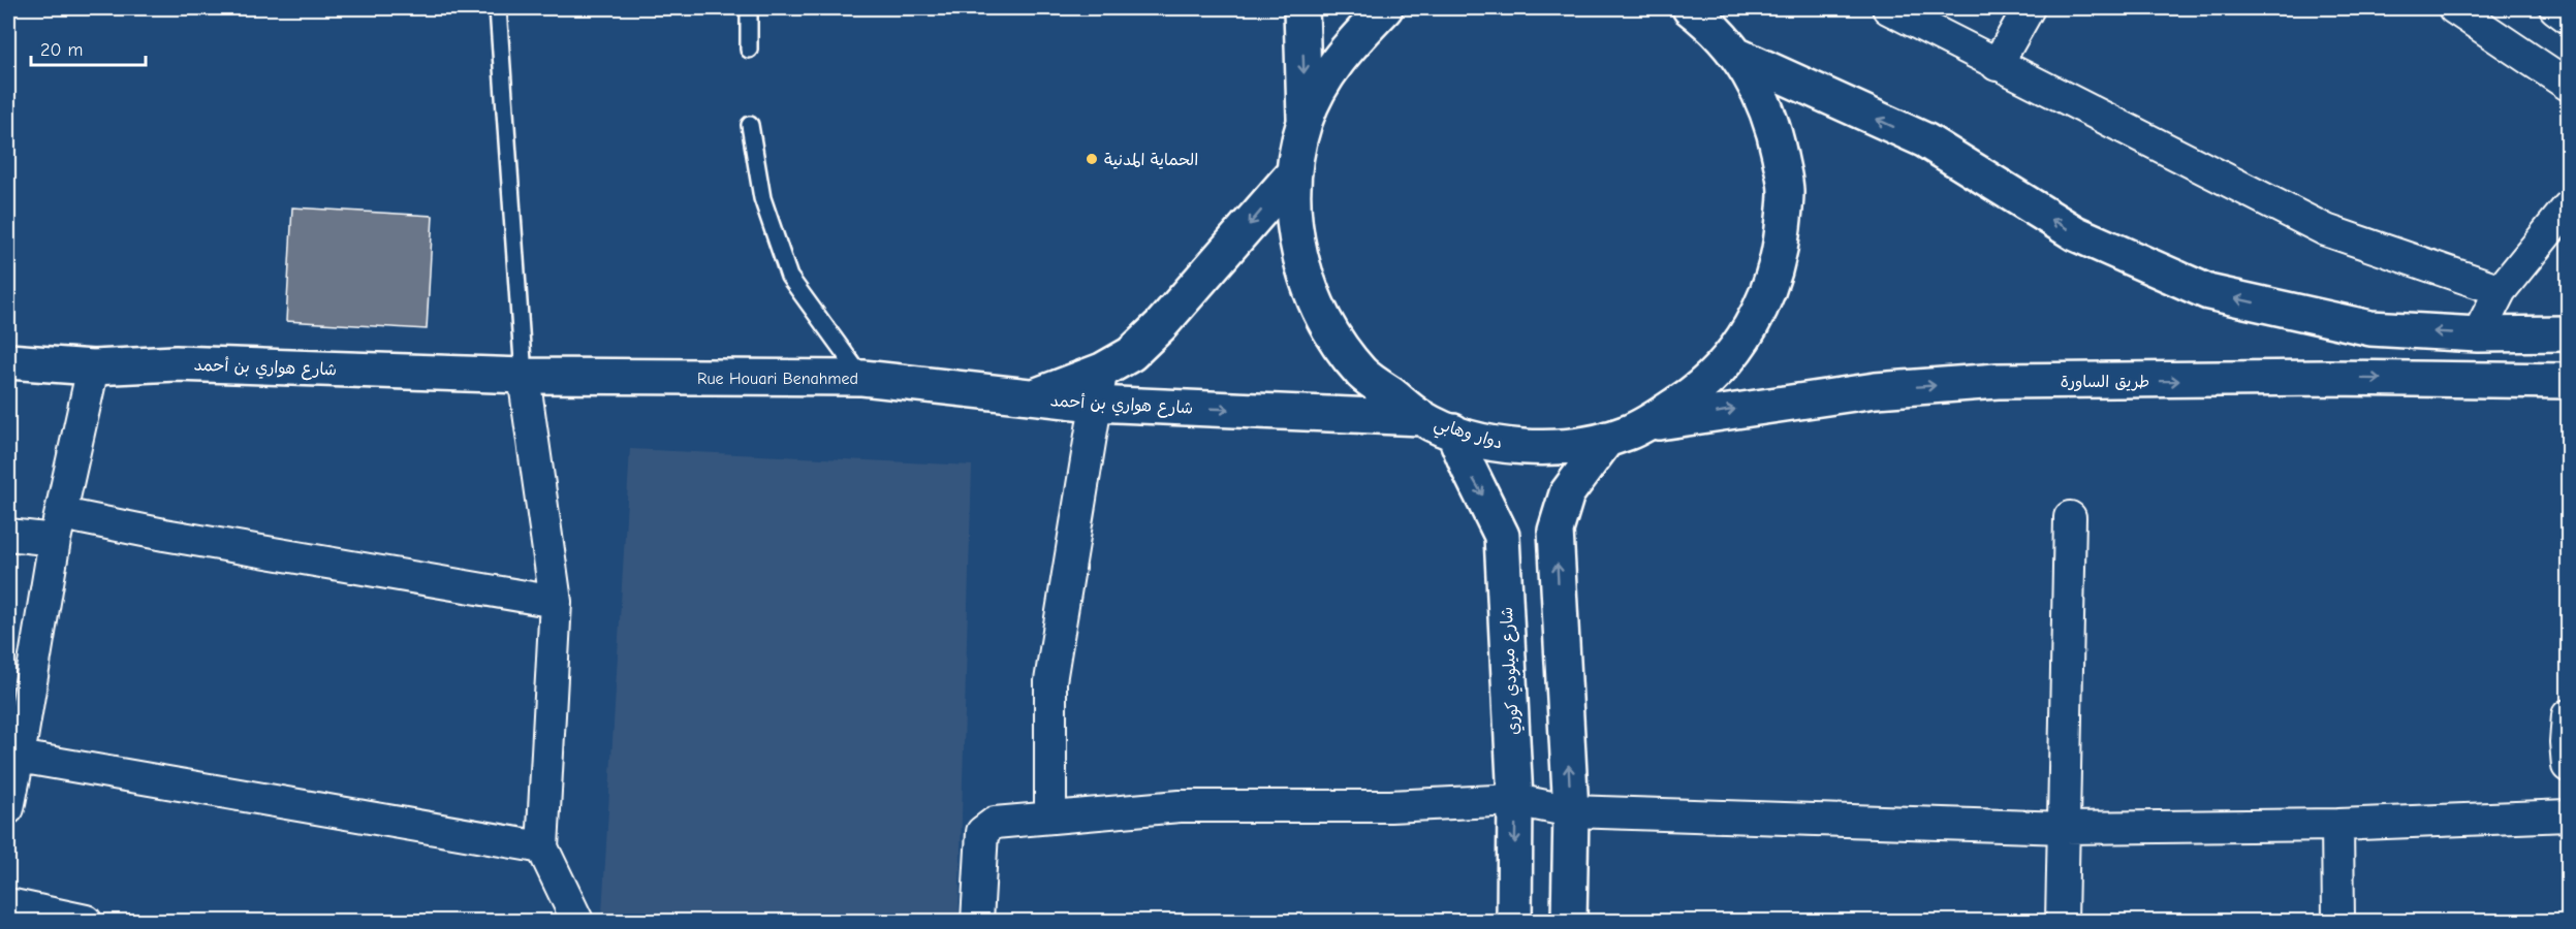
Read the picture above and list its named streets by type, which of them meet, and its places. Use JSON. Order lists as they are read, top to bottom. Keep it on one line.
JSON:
{"streets":{"main road":["شارع هواري بن أحمد","Rue Houari Benahmed","طريق الساورة","دوار وهابي","شارع ميلودي كوري"]},"crossings":[["شارع هواري بن أحمد","Rue Houari Benahmed"],["شارع هواري بن أحمد","دوار وهابي"],["طريق الساورة","دوار وهابي"],["دوار وهابي","شارع ميلودي كوري"]],"places":["الحماية المدنية"],"scale_bar":"20 m"}
